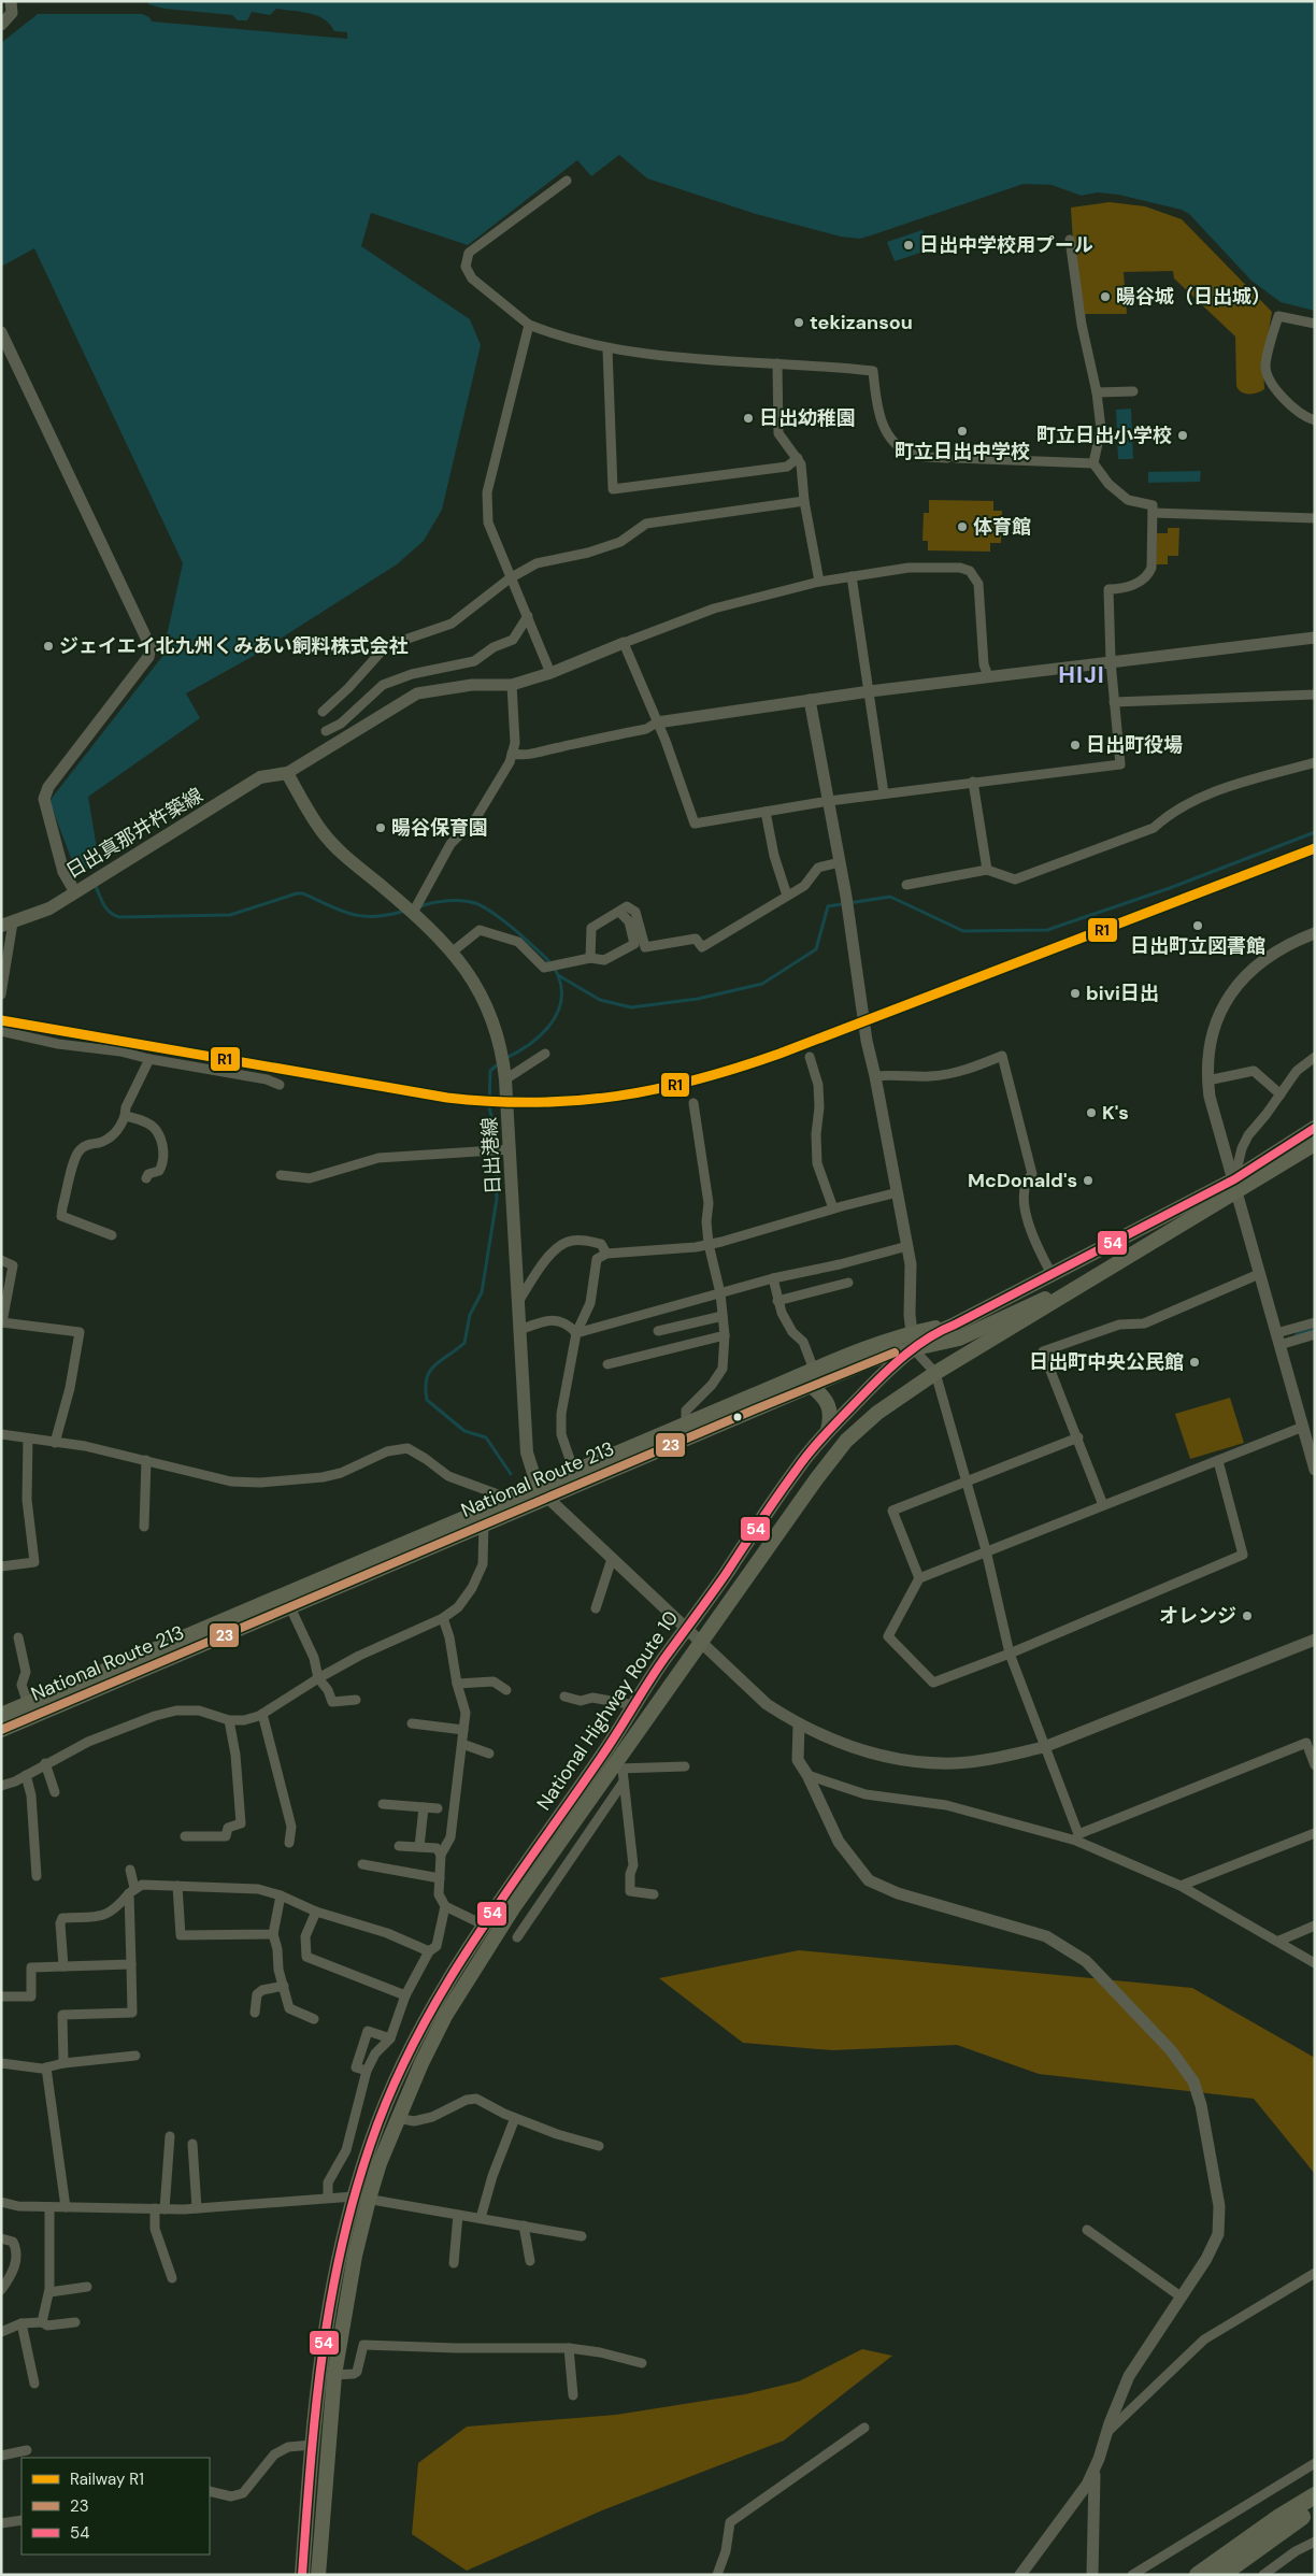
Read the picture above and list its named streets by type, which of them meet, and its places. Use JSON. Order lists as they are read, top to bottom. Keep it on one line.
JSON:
{"streets":{"highway":["National Route 213","National Highway Route 10"],"main road":["日出真那井杵築線","日出港線"]},"crossings":[["日出真那井杵築線","日出港線"],["日出港線","National Route 213"],["National Route 213","National Highway Route 10"]],"districts":["HIJI"],"places":["日出中学校用プール","暘谷城（日出城）","tekizansou","日出幼稚園","町立日出中学校","町立日出小学校","体育館","ジェイエイ北九州くみあい飼料株式会社","日出町役場","暘谷保育園","日出町立図書館","bivi日出","K's","McDonald's","日出町中央公民館","オレンジ"],"lines":["rail line R1","transit line 54","transit line 23"],"legend":["Railway R1","23","54"]}
